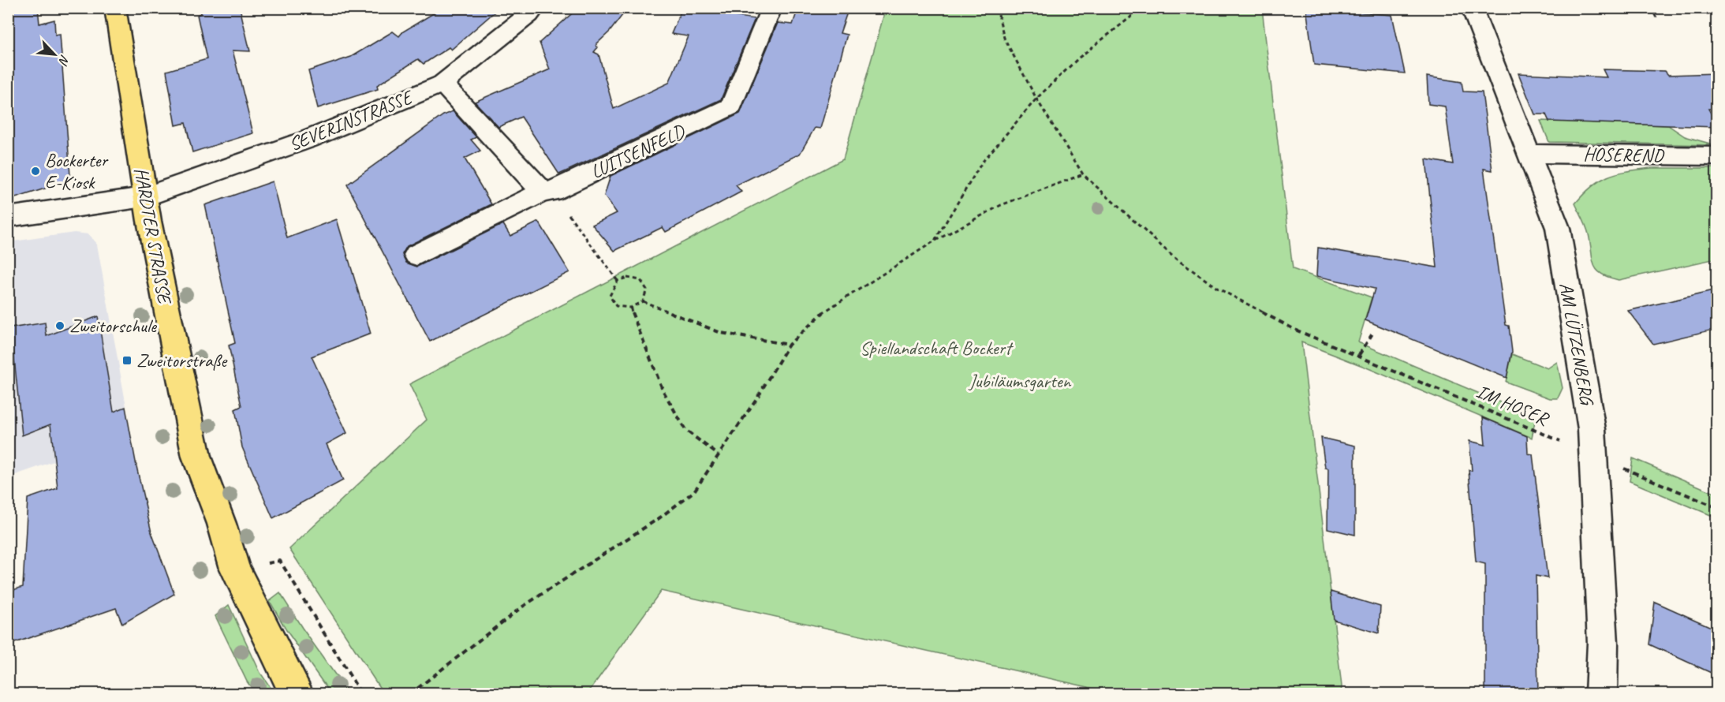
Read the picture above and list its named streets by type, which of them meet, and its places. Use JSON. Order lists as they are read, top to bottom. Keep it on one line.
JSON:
{"streets":{"main road":["HARDTER STRASSE"],"street":["SEVERINSTRASSE","LUITSENFELD","HOSEREND","AM LÜTZENBERG"],"path":["IM HOSER"]},"crossings":[["SEVERINSTRASSE","HARDTER STRASSE"],["HOSEREND","AM LÜTZENBERG"],["AM LÜTZENBERG","IM HOSER"]],"parks":["Spiellandschaft Bockert","Jubiläumsgarten"],"places":{"other":["Bockerter E-Kiosk","Zweitorschule"],"transit":["Zweitorstraße"]},"north":"bottom right"}
